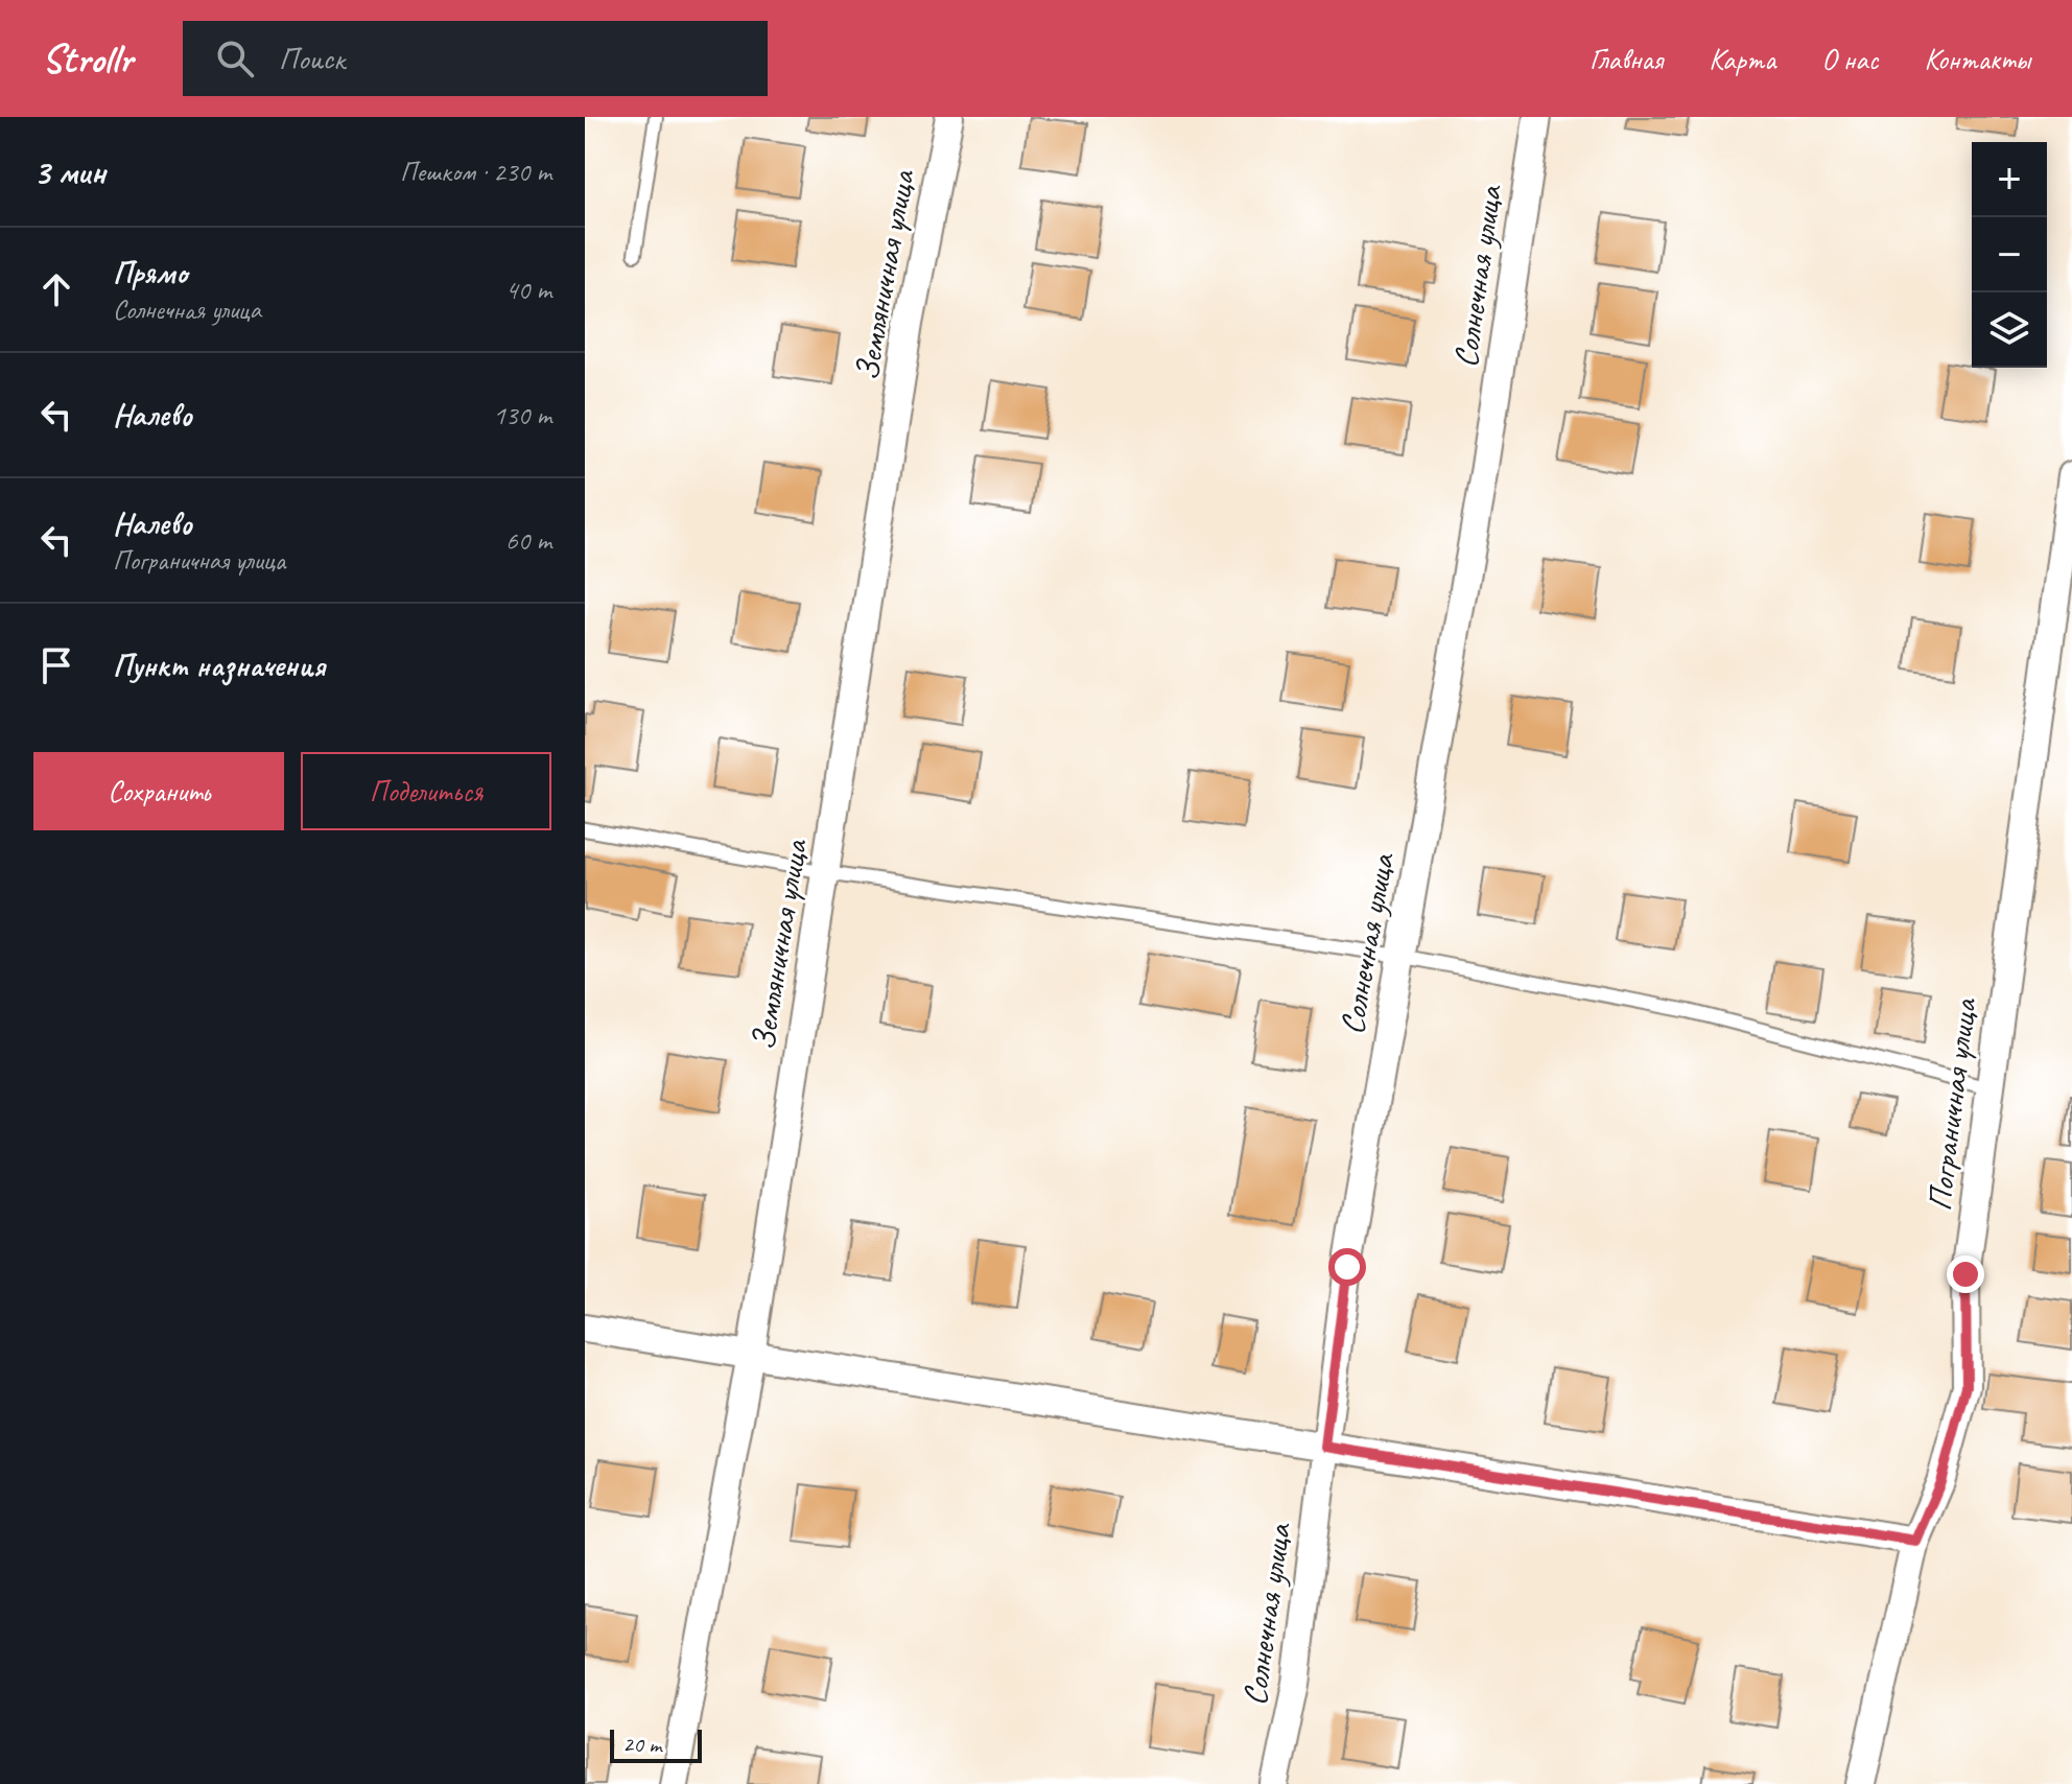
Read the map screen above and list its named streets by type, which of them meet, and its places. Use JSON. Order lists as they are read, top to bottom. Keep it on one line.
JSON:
{"streets":{"street":["Земляничная улица","Солнечная улица","Пограничная улица"]},"scale_bar":"20 m","page":{"header":"Strollr","search":"Поиск","nav":["Главная","Карта","О нас","Контакты"],"heading":["3 мин","Пешком · 230 m"],"map_buttons":["+","−"],"list":[["Прямо","Солнечная улица","40 m"],["Налево","130 m"],["Налево","Пограничная улица","60 m"],"Пункт назначения"],"buttons":["Сохранить","Поделиться"],"scale":"20 m"}}
